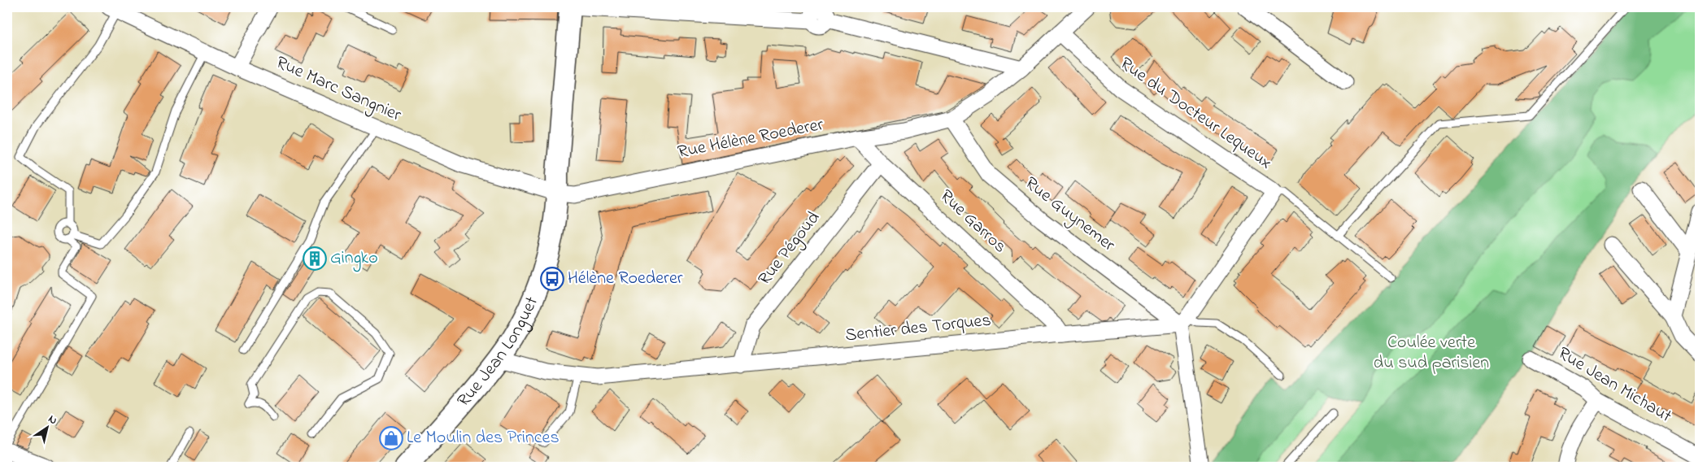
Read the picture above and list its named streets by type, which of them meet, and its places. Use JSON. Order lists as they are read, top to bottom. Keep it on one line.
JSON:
{"streets":{"street":["Rue Marc Sangnier","Rue du Docteur Lequeux","Rue Hélène Roederer","Rue Guynemer","Rue Garros","Rue Pégoud","Sentier des Torques","Rue Jean Longuet","Rue Jean Michaut"]},"crossings":[["Rue Marc Sangnier","Rue Hélène Roederer"],["Rue Marc Sangnier","Rue Jean Longuet"],["Rue du Docteur Lequeux","Rue Hélène Roederer"],["Rue Hélène Roederer","Rue Guynemer"],["Rue Hélène Roederer","Rue Garros"],["Rue Hélène Roederer","Rue Jean Longuet"],["Rue Guynemer","Sentier des Torques"],["Rue Garros","Rue Pégoud"],["Rue Garros","Sentier des Torques"],["Rue Pégoud","Sentier des Torques"],["Sentier des Torques","Rue Jean Longuet"]],"parks":["Coulée verte du sud parisien"],"places":{"building":["Gingko"],"bus stop":["Hélène Roederer"],"shop":["Le Moulin des Princes"]},"north":"top right"}
